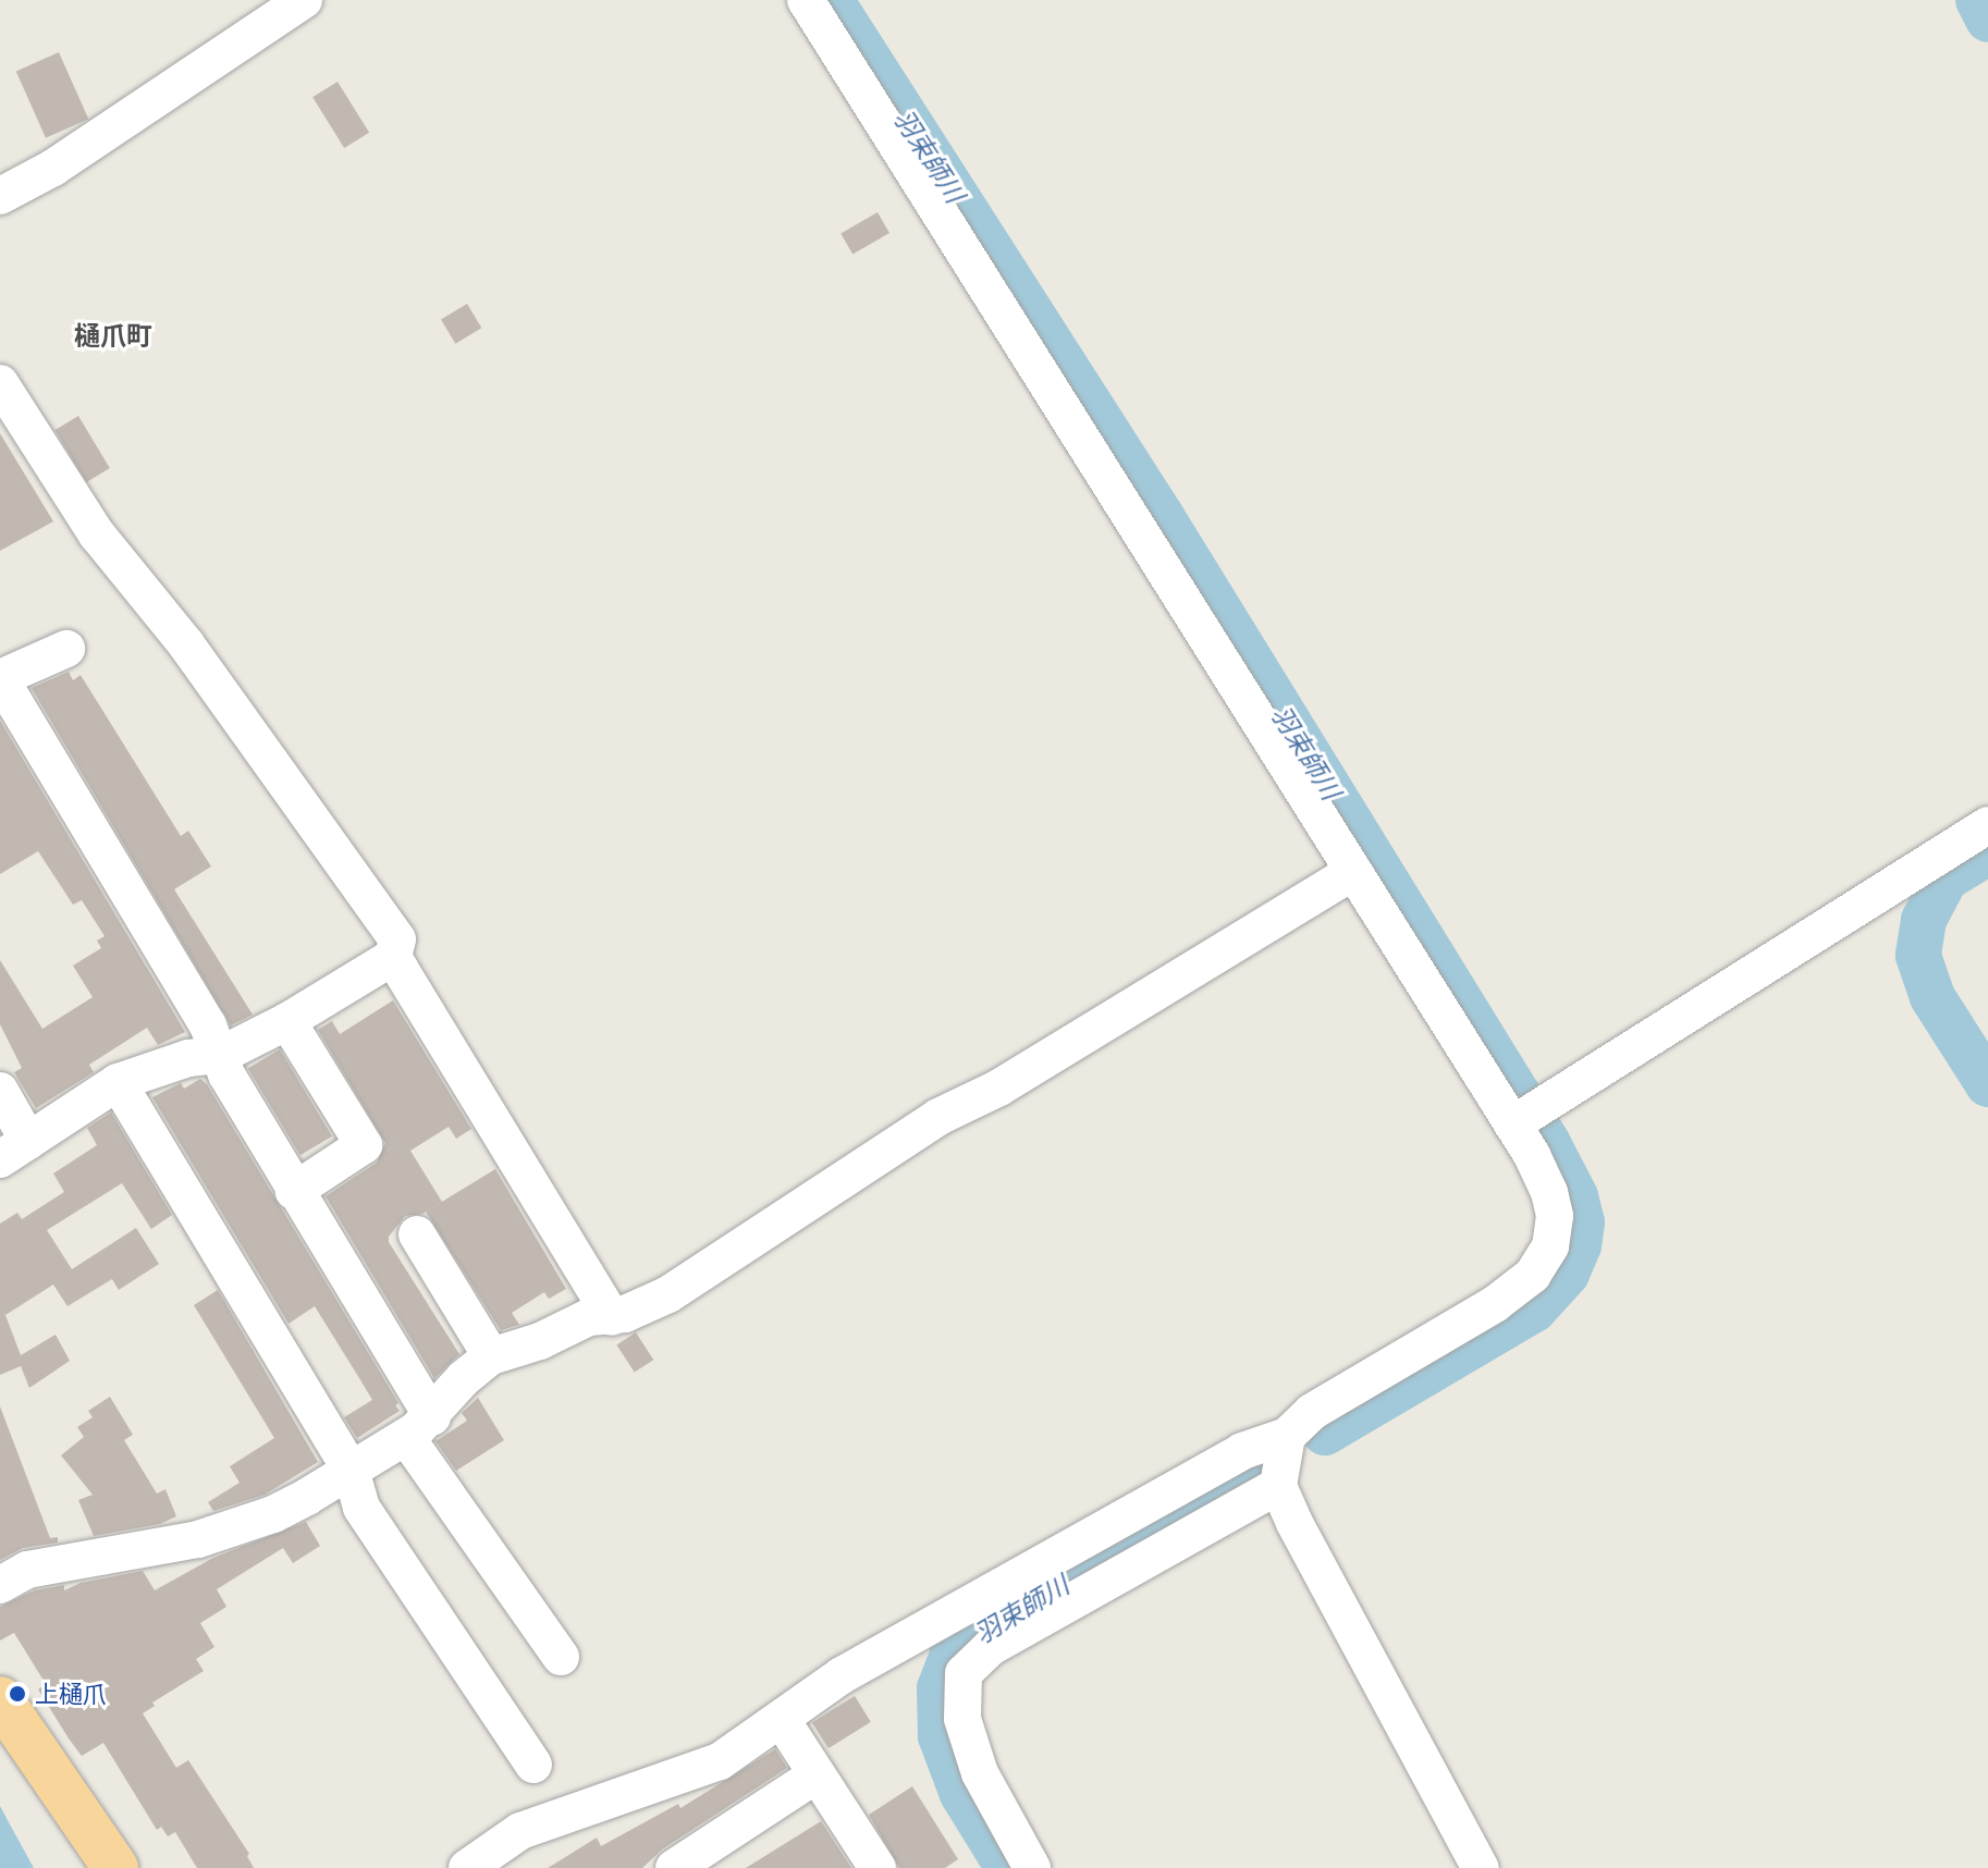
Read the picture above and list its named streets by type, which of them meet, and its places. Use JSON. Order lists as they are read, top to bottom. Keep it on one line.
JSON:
{"districts":["樋爪町"],"water":["羽束師川"],"places":["上樋爪"]}
